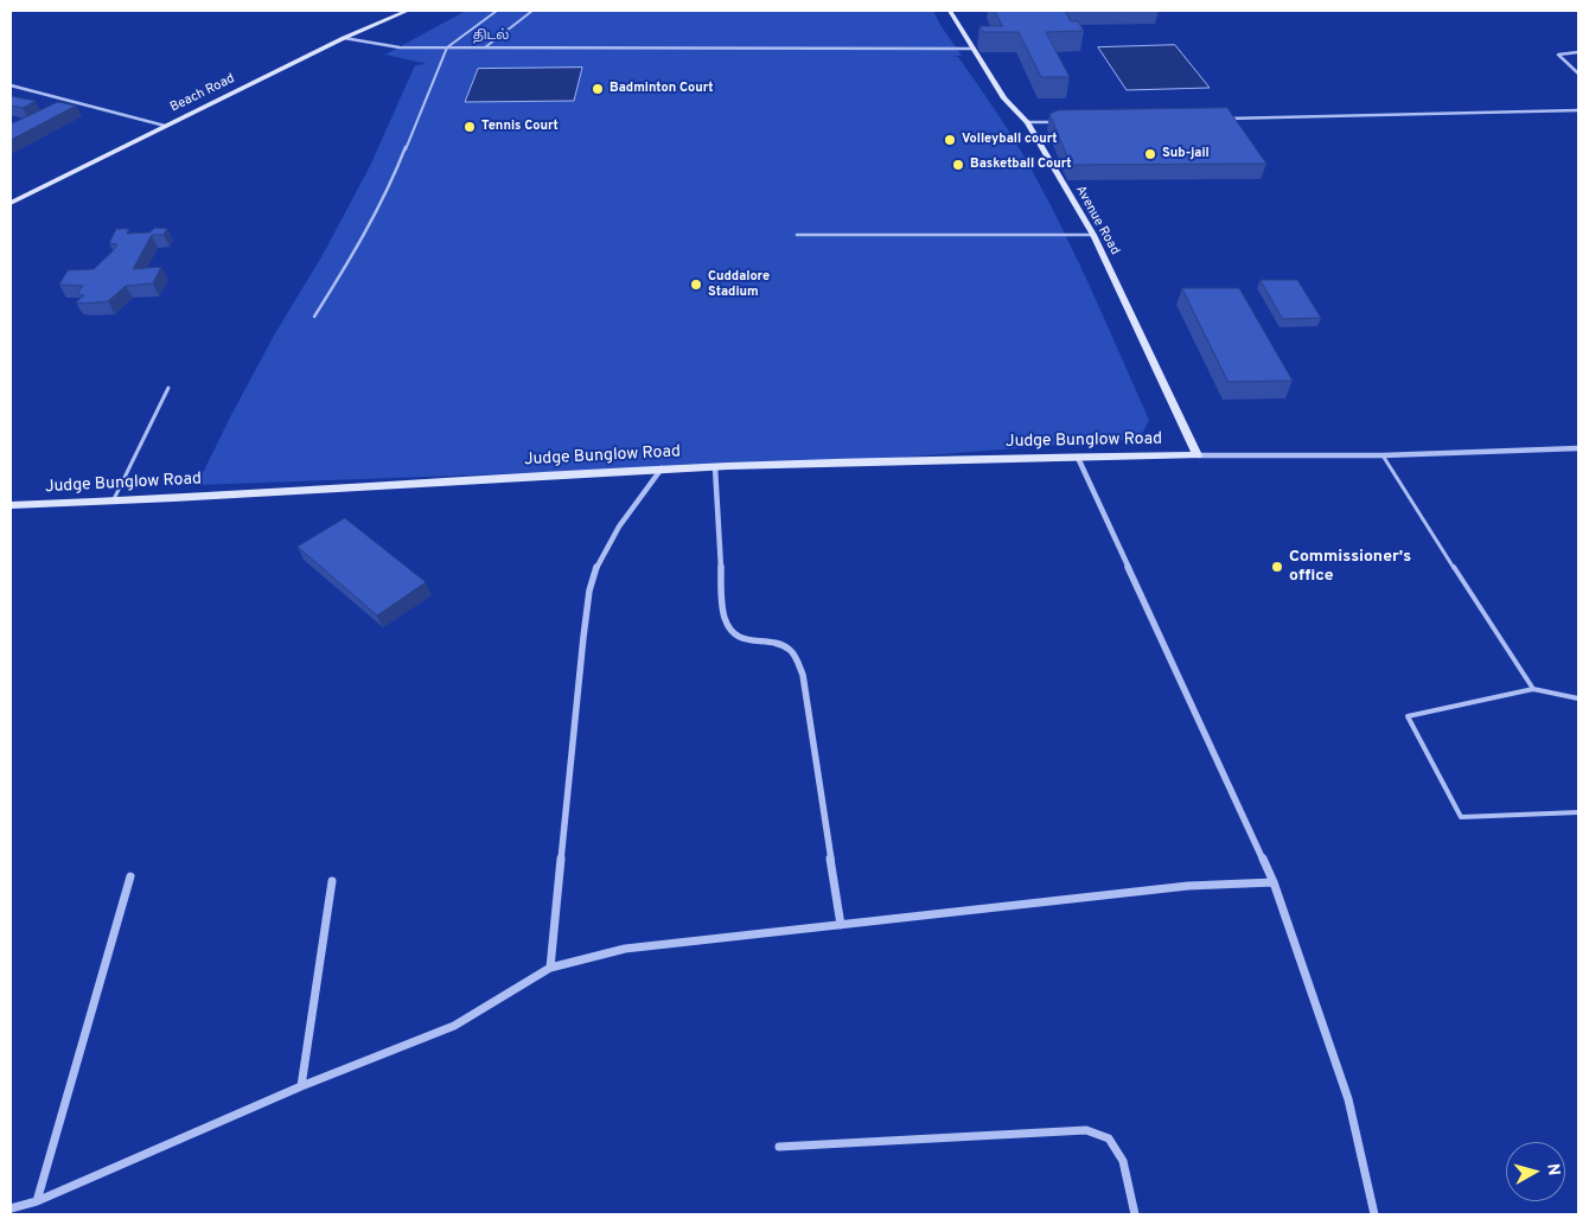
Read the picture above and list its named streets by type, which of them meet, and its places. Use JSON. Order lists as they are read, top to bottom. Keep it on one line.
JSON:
{"streets":{"street":["Beach Road","Avenue Road","Judge Bunglow Road"]},"crossings":[["Avenue Road","Judge Bunglow Road"]],"parks":["திடல்"],"places":["Badminton Court","Tennis Court","Volleyball court","Sub-jail","Basketball Court","Cuddalore Stadium","Commissioner's office"],"north":"right"}
